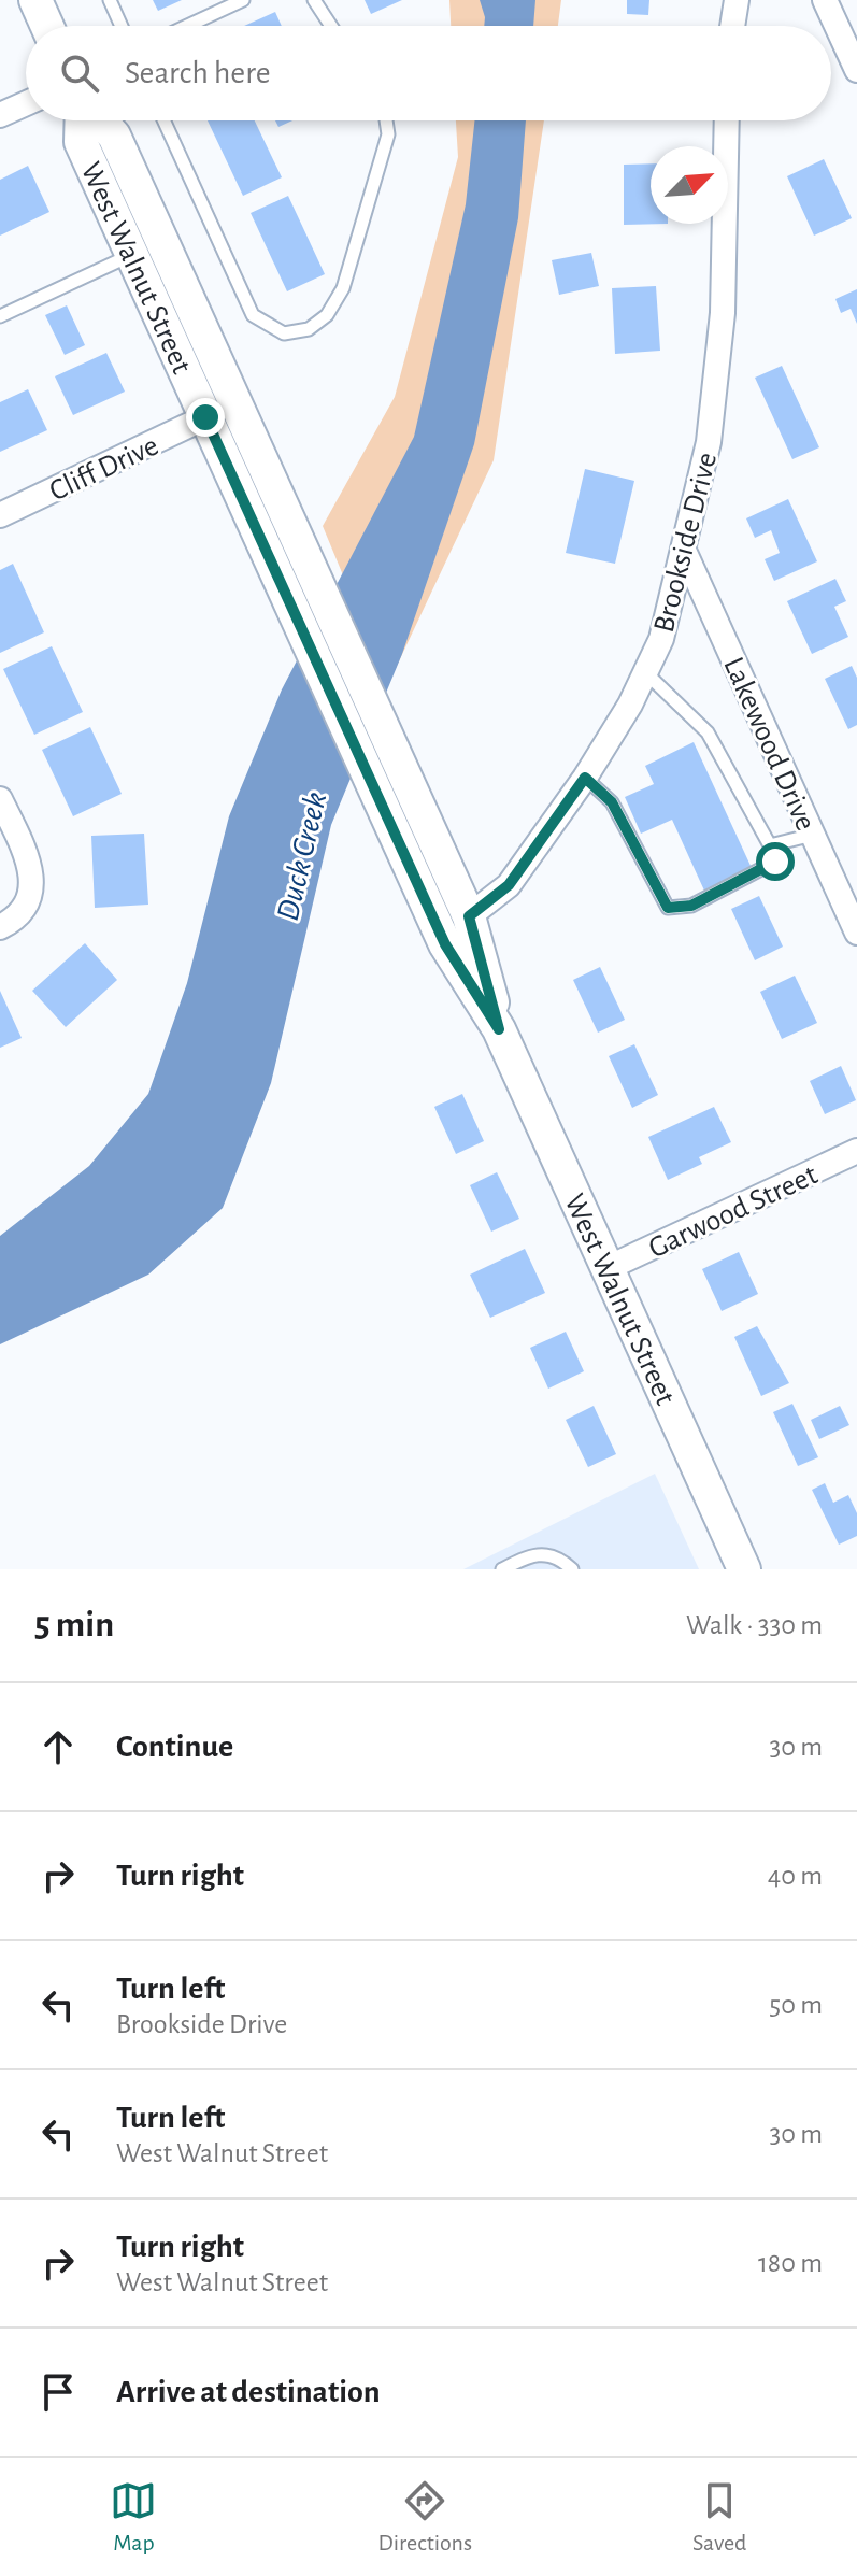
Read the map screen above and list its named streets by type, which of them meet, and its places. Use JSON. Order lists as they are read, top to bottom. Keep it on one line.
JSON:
{"streets":{"main road":["West Walnut Street"],"street":["Cliff Drive","Brookside Drive","Lakewood Drive","Garwood Street"]},"crossings":[["West Walnut Street","Cliff Drive"],["West Walnut Street","Brookside Drive"],["West Walnut Street","Garwood Street"],["Brookside Drive","Lakewood Drive"]],"water":["Duck Creek"],"north":"top right","page":{"search":"Search here","heading":["5 min","Walk · 330 m"],"list":[["Continue","30 m"],["Turn right","40 m"],["Turn left","Brookside Drive","50 m"],["Turn left","West Walnut Street","30 m"],["Turn right","West Walnut Street","180 m"],"Arrive at destination"],"nav":["Map","Directions","Saved"]}}
